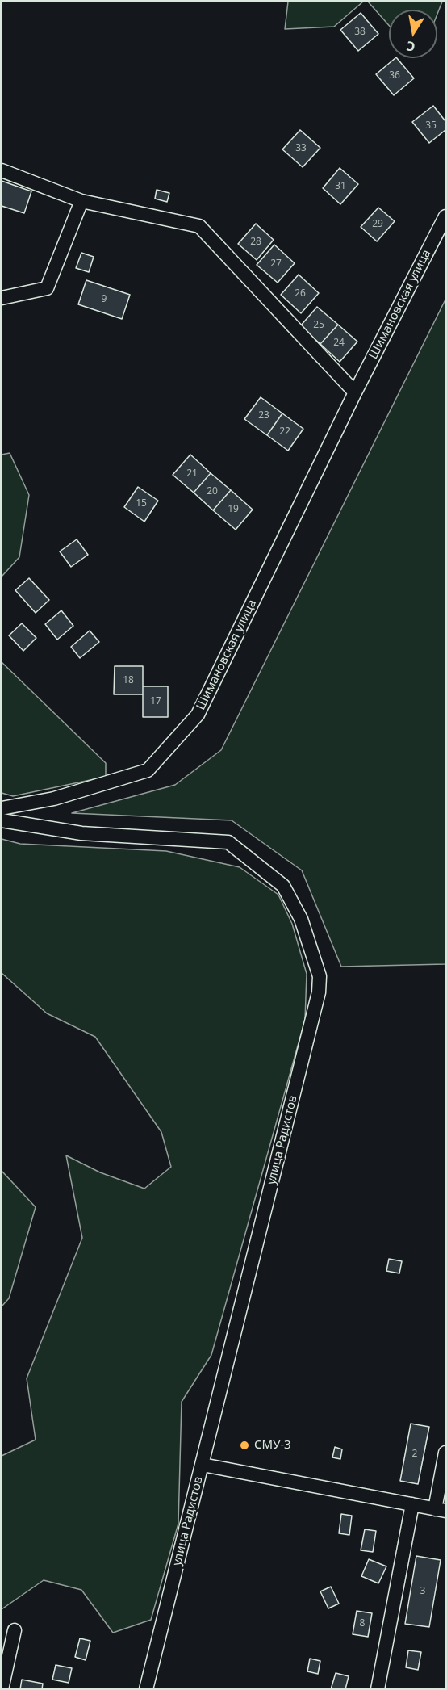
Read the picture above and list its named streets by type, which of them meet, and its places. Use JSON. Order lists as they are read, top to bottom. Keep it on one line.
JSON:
{"streets":{"street":["Шимановская улица","улица Радистов"]},"places":["СМУ-3"],"house_numbers":["38","36","35","33","31","29","28","27","26","9","25","24","23","22","21","20","15","19","18","17","2","3","8"],"north":"bottom"}
